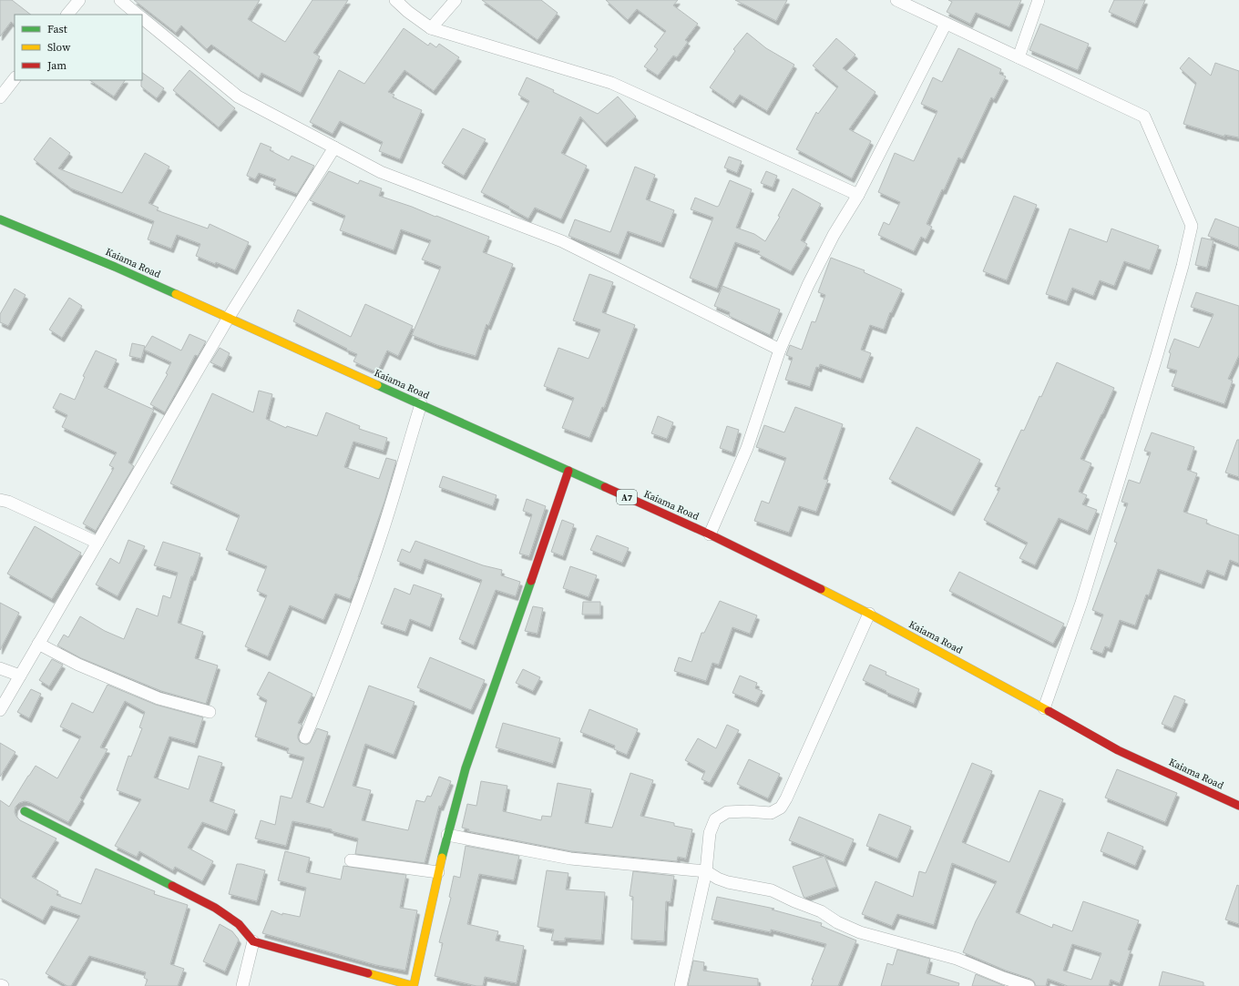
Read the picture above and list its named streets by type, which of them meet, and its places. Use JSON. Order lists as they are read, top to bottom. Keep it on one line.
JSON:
{"streets":{"main road":["Kaiama Road","A7"]},"legend":["Fast","Slow","Jam"]}
